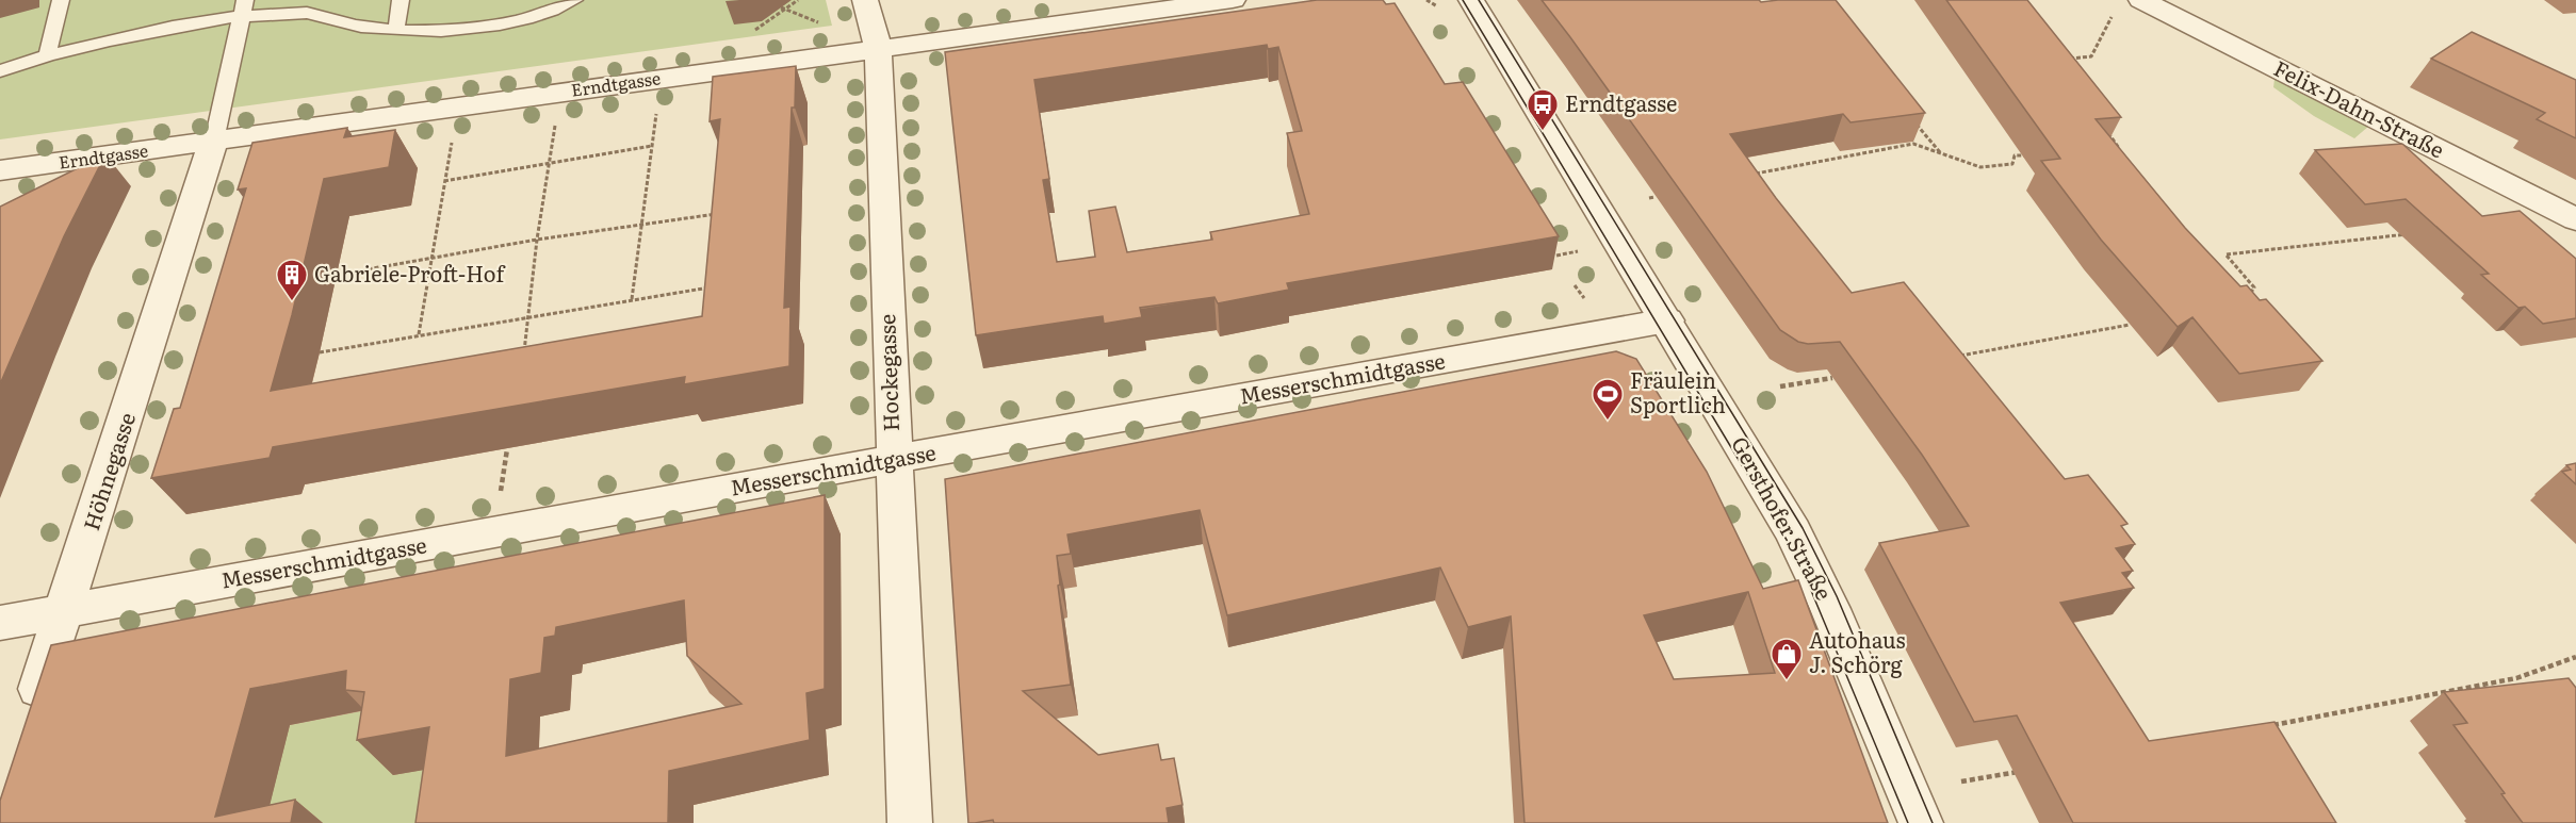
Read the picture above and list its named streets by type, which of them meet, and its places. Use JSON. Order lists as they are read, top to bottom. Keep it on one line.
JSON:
{"streets":{"street":["Erndtgasse","Felix-Dahn-Straße","Hockegasse","Messerschmidtgasse","Höhnegasse","Gersthofer Straße"]},"crossings":[["Erndtgasse","Hockegasse"],["Erndtgasse","Höhnegasse"],["Hockegasse","Messerschmidtgasse"],["Messerschmidtgasse","Höhnegasse"],["Messerschmidtgasse","Gersthofer Straße"]],"places":{"bus stop":["Erndtgasse"],"building":["Gabriele-Proft-Hof"],"sports":["Fräulein Sportlich"],"shop":["Autohaus J. Schörg"]}}
